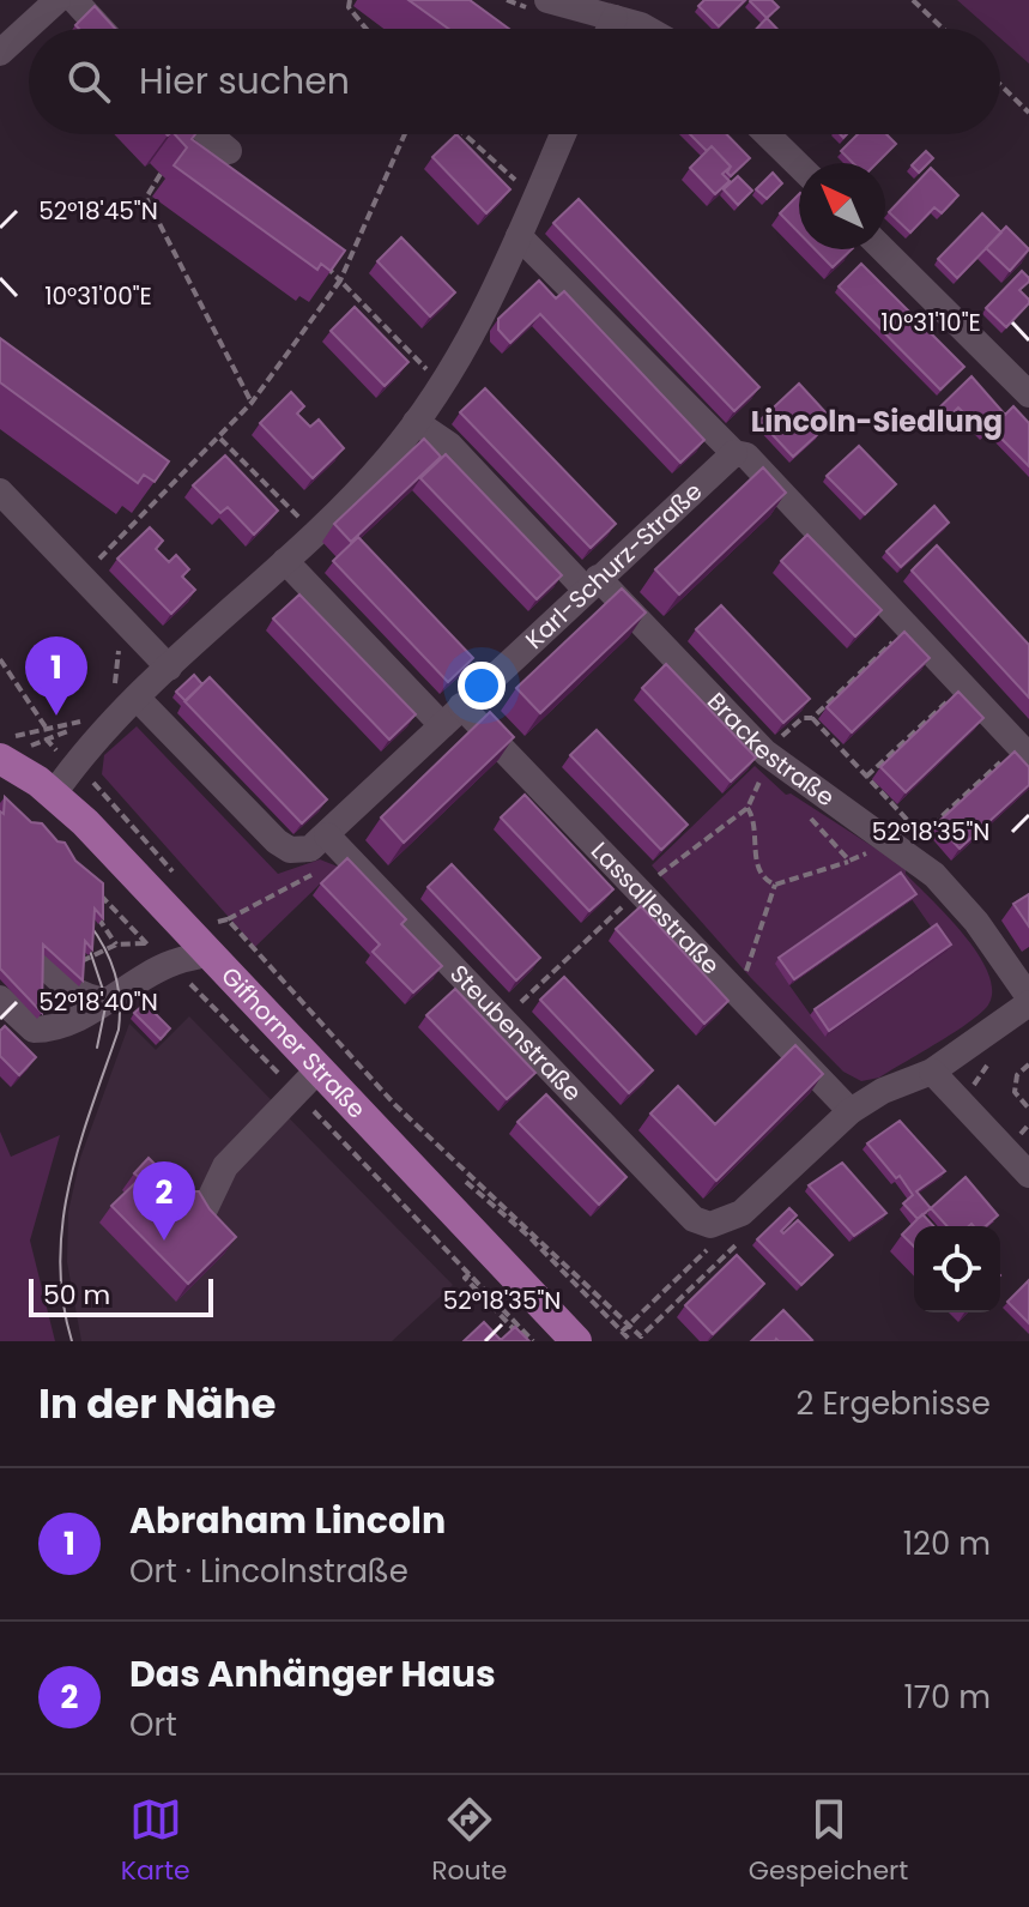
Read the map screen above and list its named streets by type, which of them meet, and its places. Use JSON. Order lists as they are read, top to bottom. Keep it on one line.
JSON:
{"streets":{"main road":["Gifhorner Straße"],"street":["Karl-Schurz-Straße","Brackestraße","Lassallestraße","Steubenstraße"]},"crossings":[["Karl-Schurz-Straße","Brackestraße"],["Karl-Schurz-Straße","Lassallestraße"],["Karl-Schurz-Straße","Steubenstraße"]],"districts":["Lincoln-Siedlung"],"scale_bar":"50 m","north":"top left","page":{"search":"Hier suchen","pins":["1","2"],"scale":"50 m","heading":["In der Nähe","2 Ergebnisse"],"list":[{"mark":"1","name":"Abraham Lincoln","note":"Ort · Lincolnstraße","value":"120 m"},{"mark":"2","name":"Das Anhänger Haus","note":"Ort","value":"170 m"}],"nav":["Karte","Route","Gespeichert"]},"coordinates":["52°18'45\"N","10°31'00\"E","10°31'10\"E","52°18'35\"N","52°18'40\"N"]}
